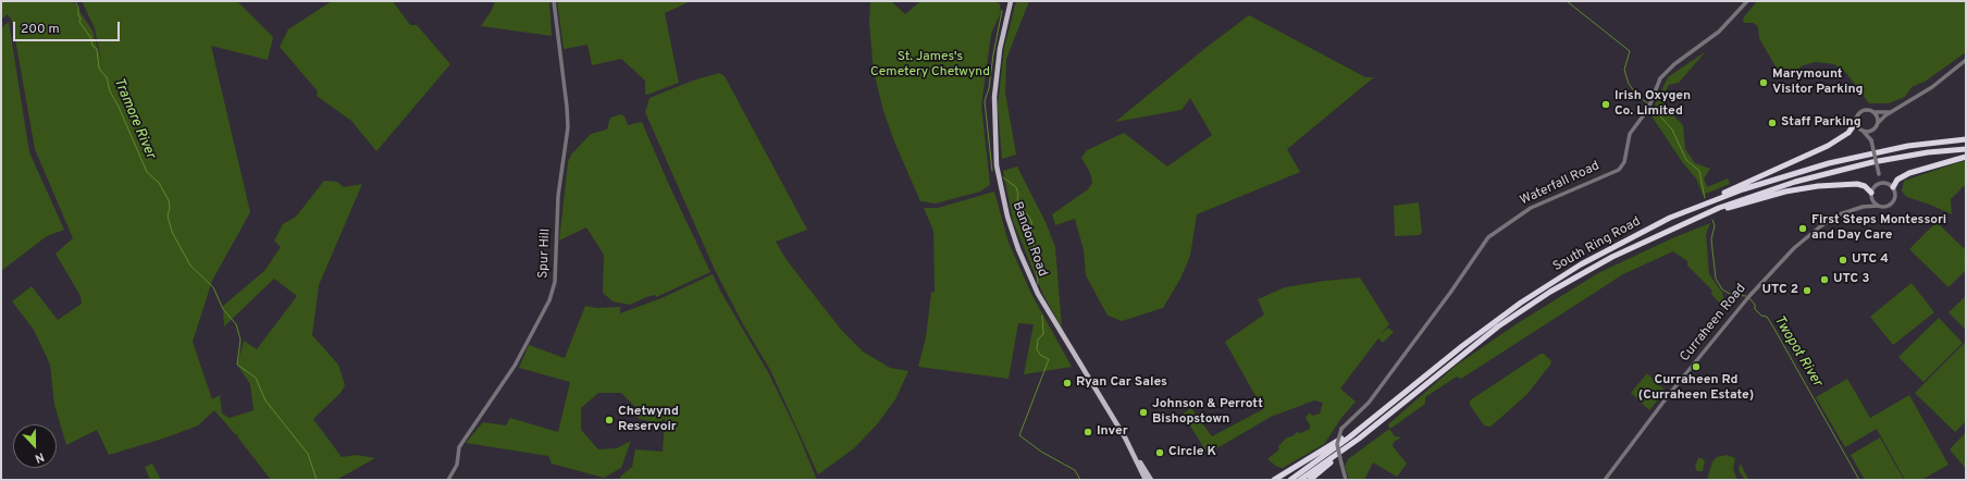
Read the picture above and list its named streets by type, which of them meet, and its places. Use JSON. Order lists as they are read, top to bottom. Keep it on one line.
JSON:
{"streets":{"highway":["South Ring Road"],"main road":["Bandon Road"],"street":["Waterfall Road","Spur Hill","Curraheen Road"]},"water":["Tramore River","Twopot River"],"parks":["St. James's Cemetery Chetwynd"],"places":["Marymount Visitor Parking","Irish Oxygen Co. Limited","Staff Parking","First Steps Montessori and Day Care","UTC 4","UTC 3","UTC 2","Curraheen Rd (Curraheen Estate)","Ryan Car Sales","Johnson & Perrott Bishopstown","Chetwynd Reservoir","Inver","Circle K"],"scale_bar":"200 m","north":"bottom"}
